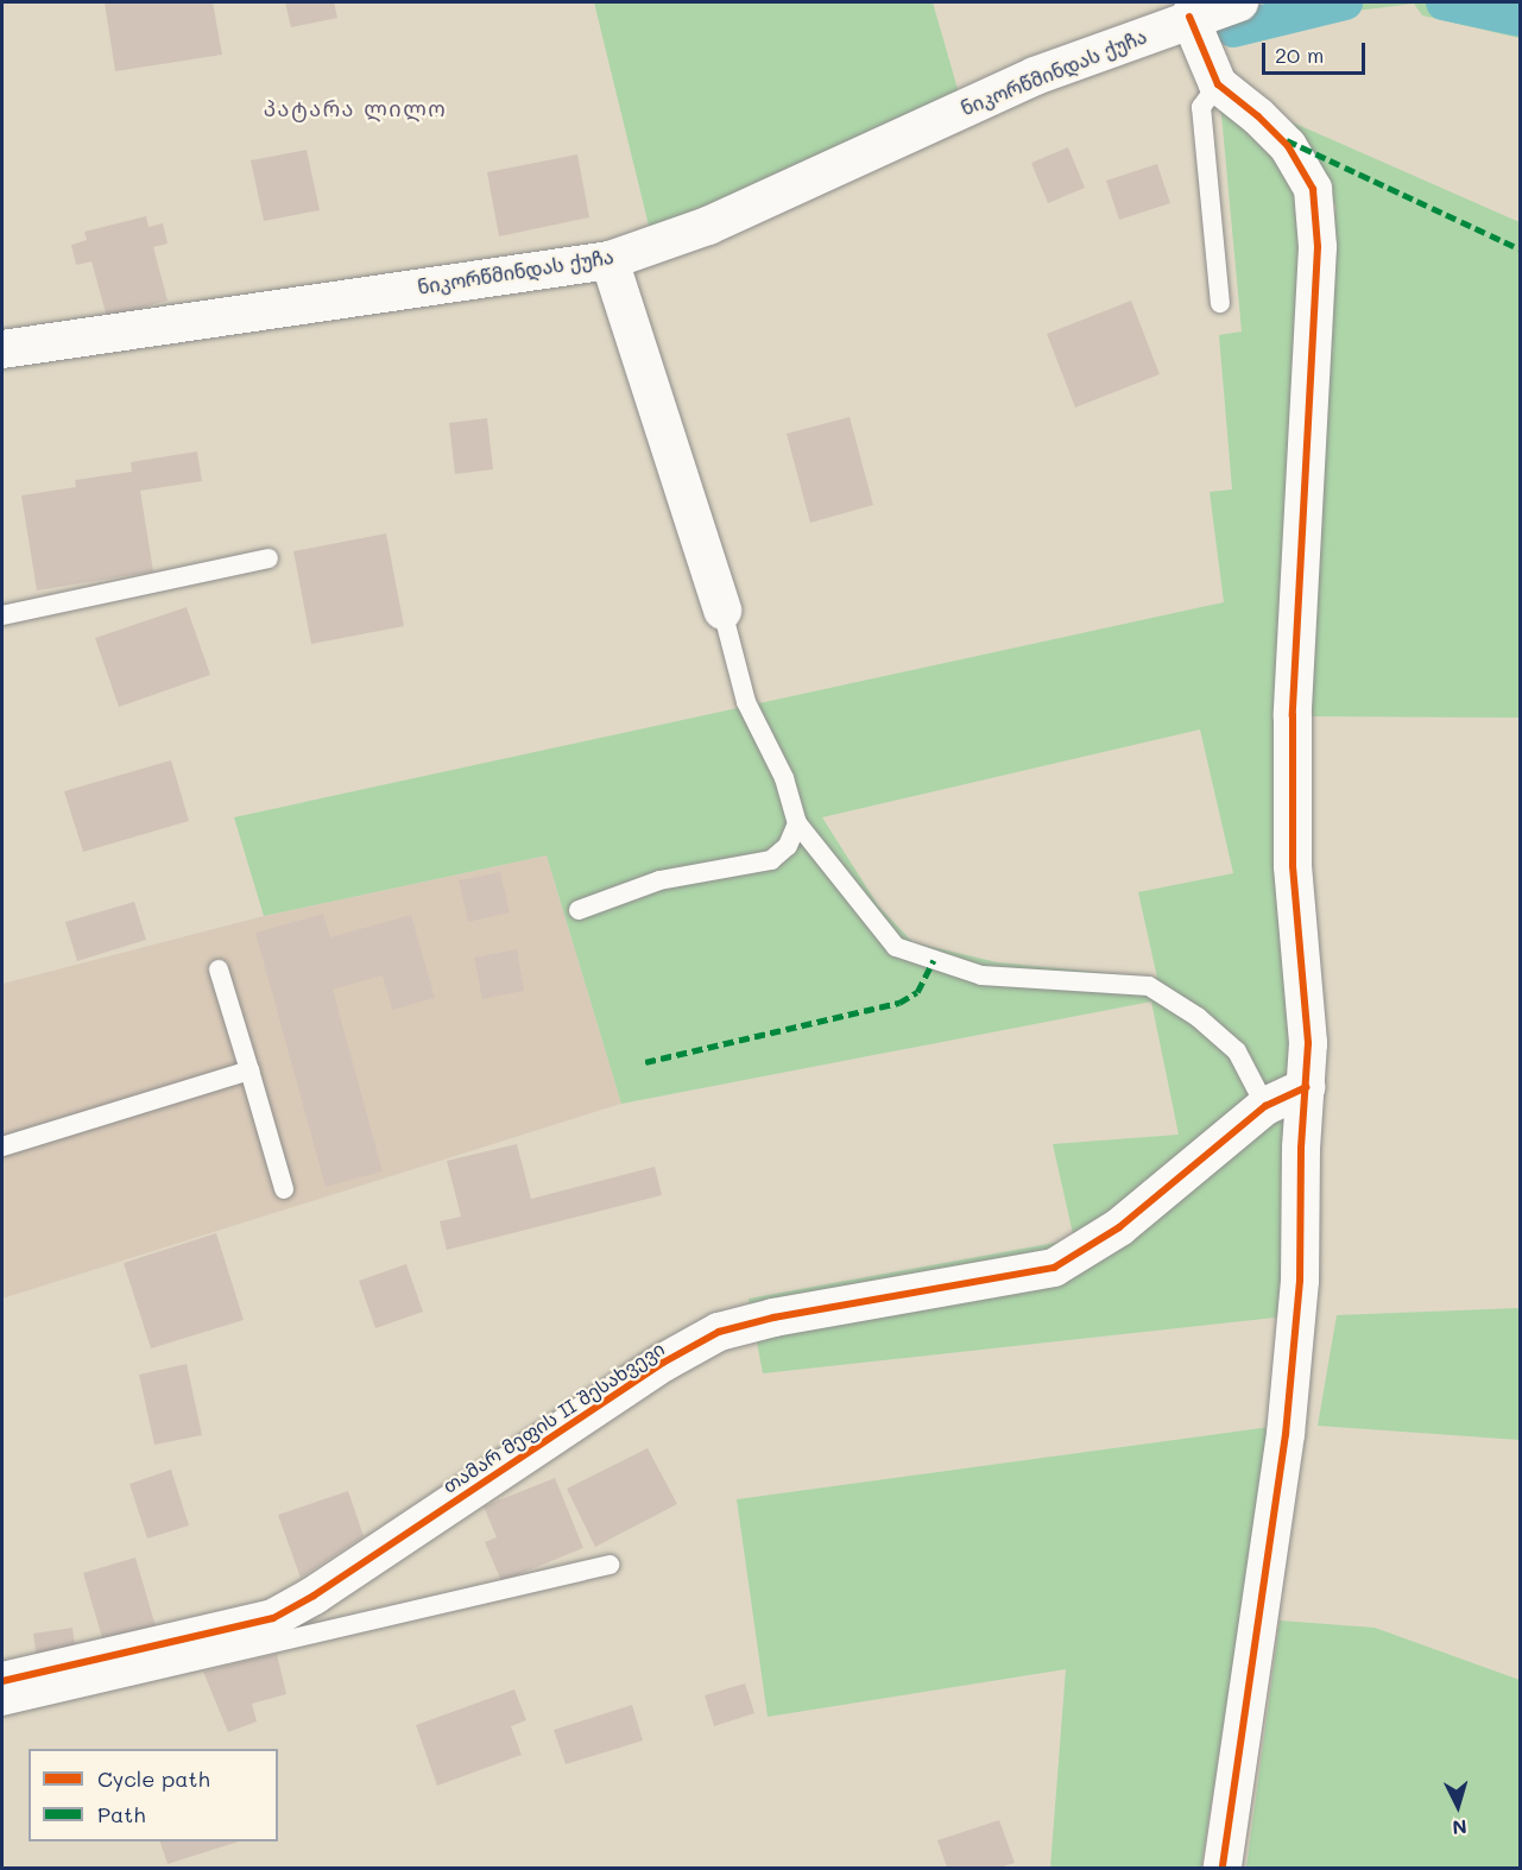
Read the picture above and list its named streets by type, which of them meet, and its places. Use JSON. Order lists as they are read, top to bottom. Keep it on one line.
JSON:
{"streets":{"street":["ნიკორწმინდას ქუჩა","თამარ მეფის II შესახვევი"]},"districts":["პატარა ლილო"],"legend":["Cycle path","Path"],"scale_bar":"20 m","north":"bottom"}
